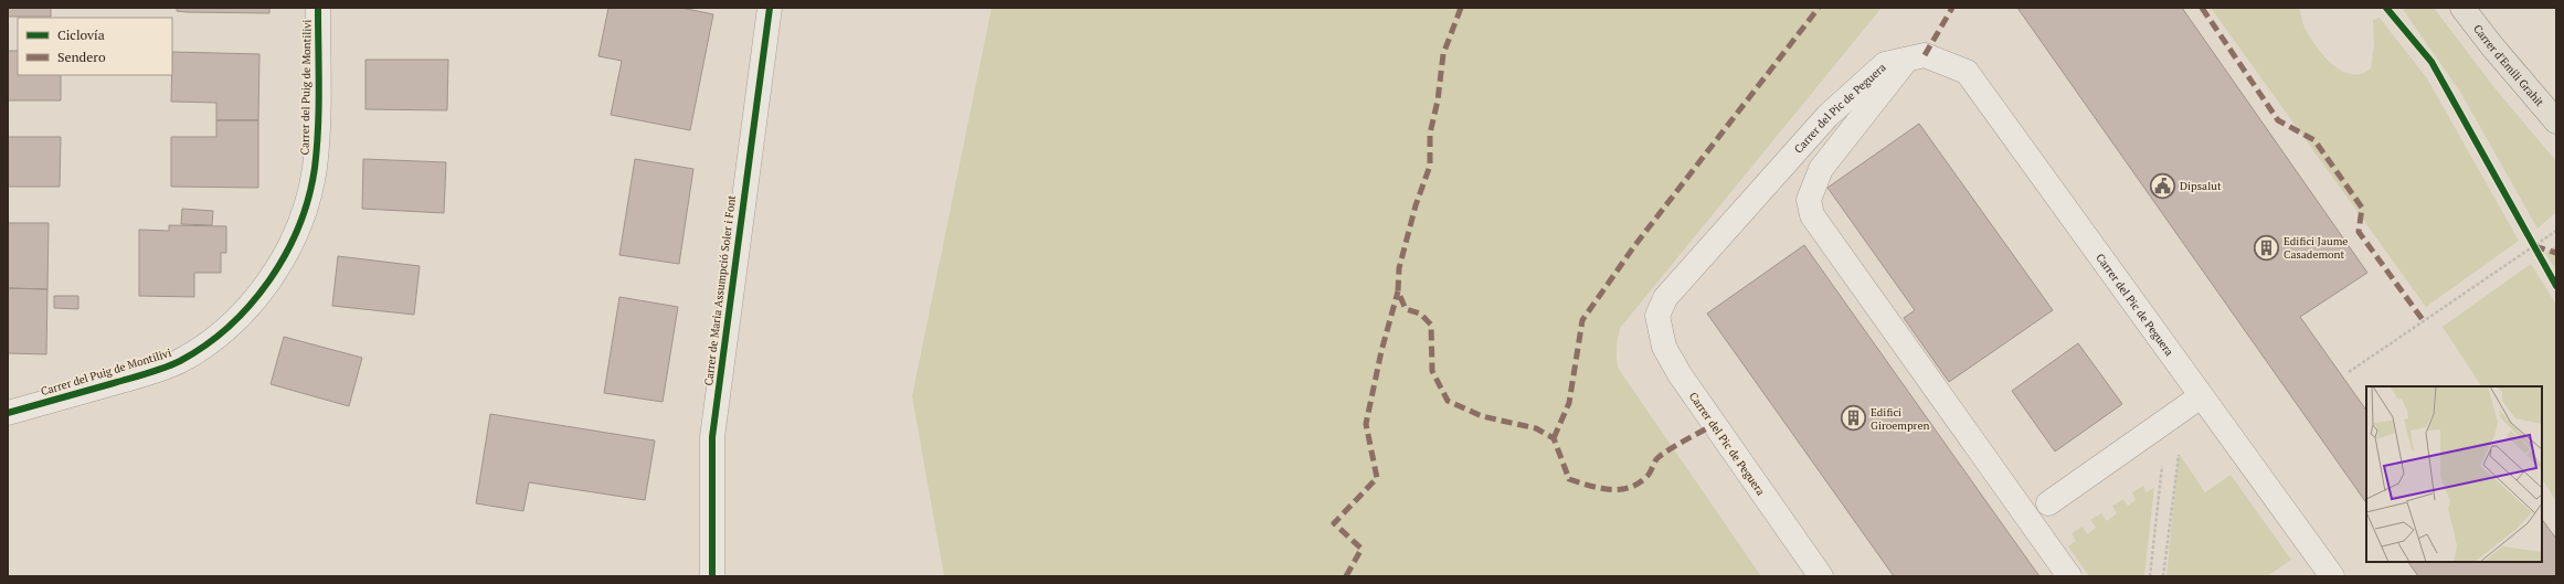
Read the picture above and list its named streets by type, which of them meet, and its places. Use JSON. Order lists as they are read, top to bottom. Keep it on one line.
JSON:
{"streets":{"main road":["Carrer d'Emili Grahit"],"street":["Carrer del Puig de Montilivi","Carrer del Pic de Peguera","Carrer de Maria Assumpció Soler i Font"]},"places":{"public building":["Dipsalut"],"building":["Edifici Jaume Casademont","Edifici Giroempren"]},"legend":["Ciclovía","Sendero"]}
